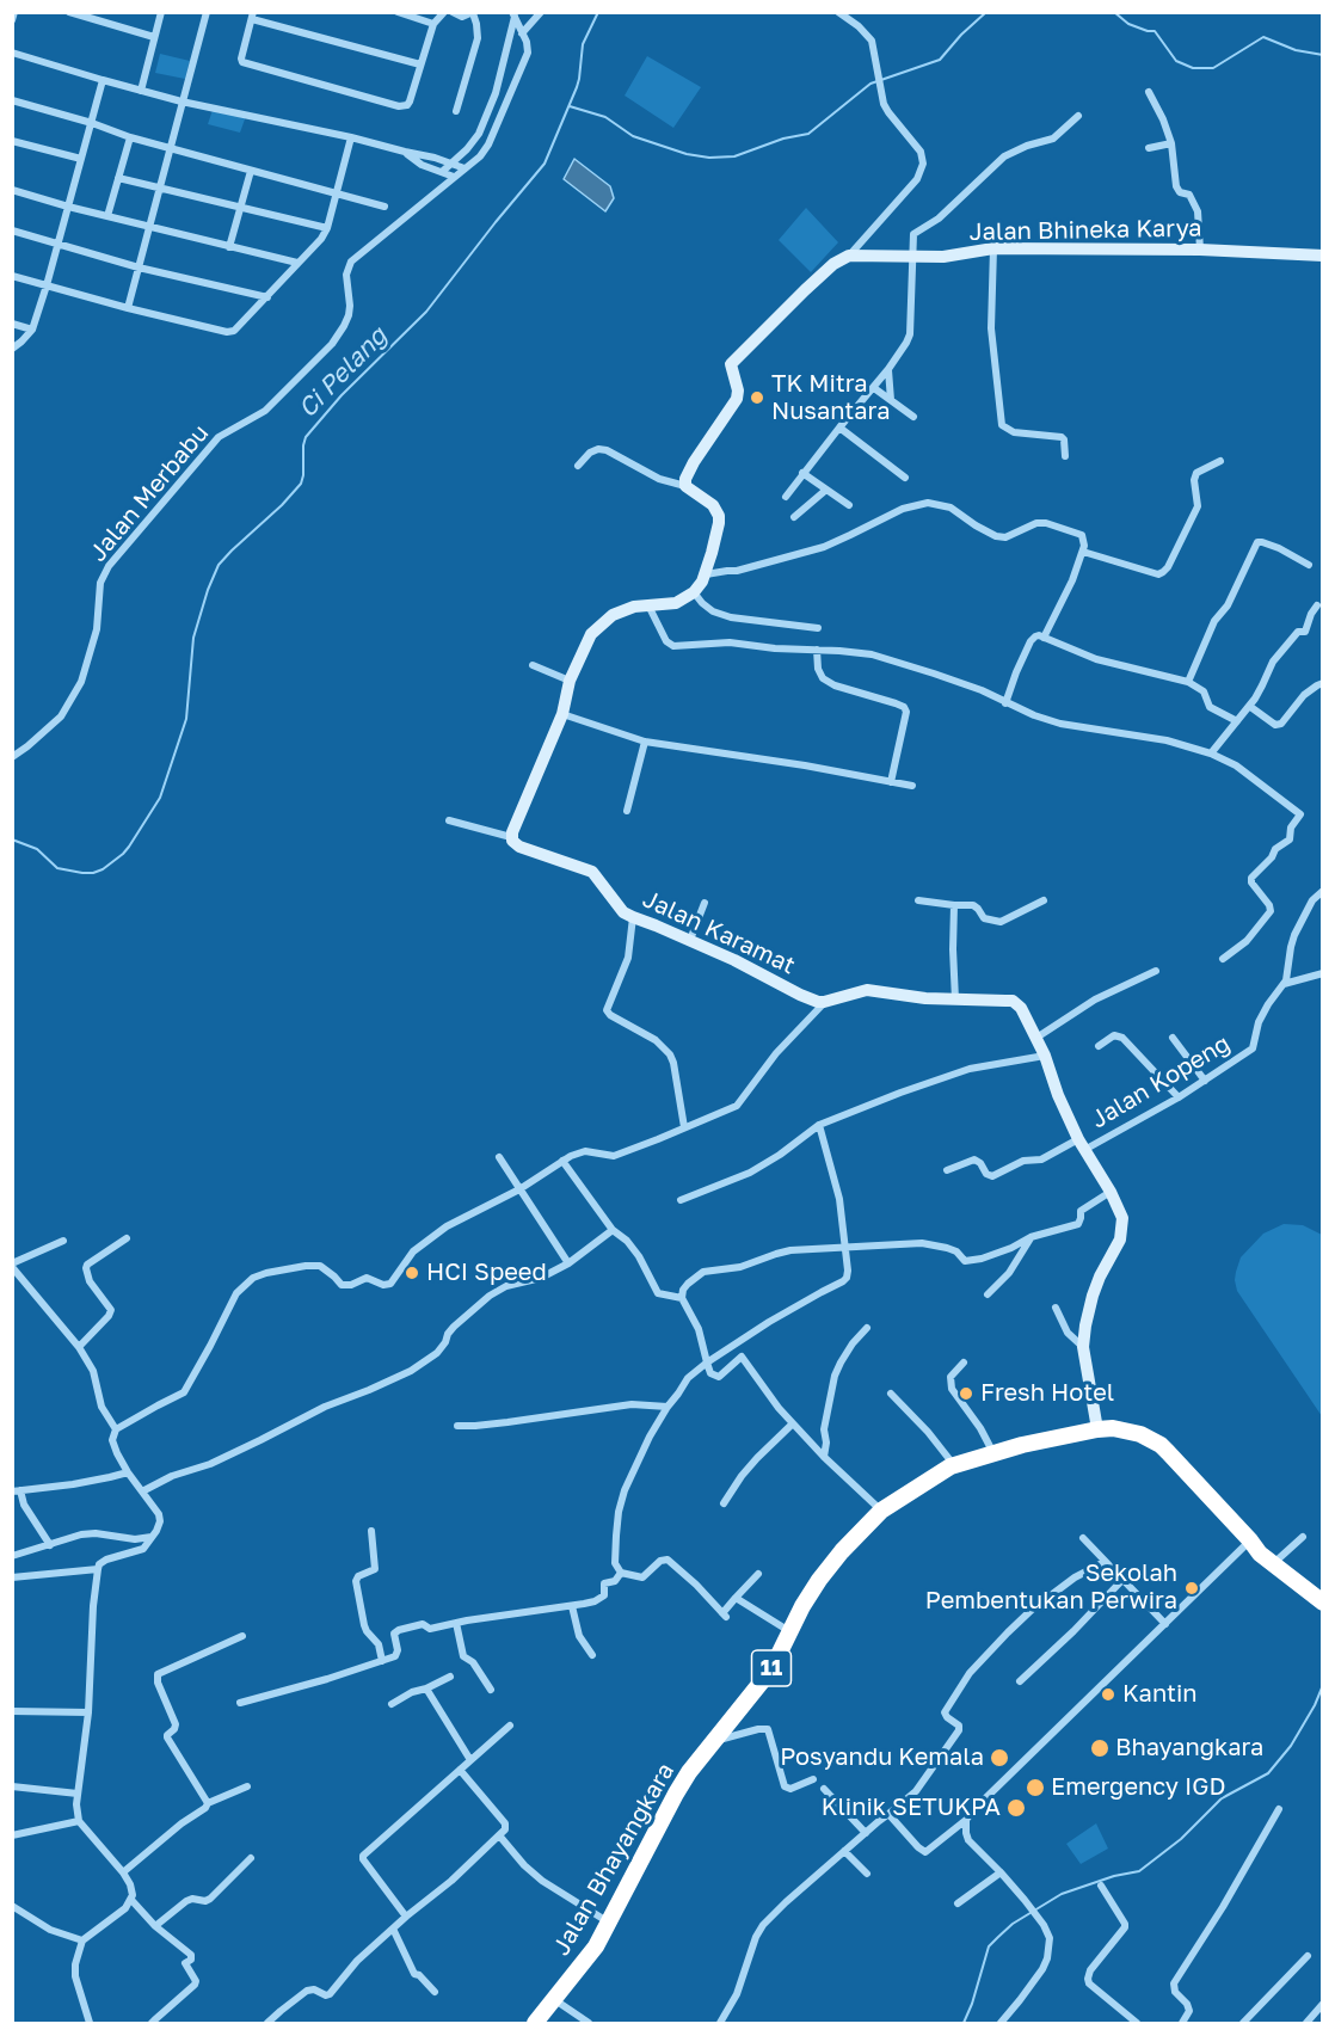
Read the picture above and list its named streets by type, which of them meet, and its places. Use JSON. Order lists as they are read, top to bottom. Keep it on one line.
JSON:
{"streets":{"highway":["11","Jalan Bhayangkara"],"street":["Jalan Bhineka Karya","Jalan Merbabu","Jalan Karamat","Jalan Kopeng"]},"water":["Ci Pelang"],"places":["TK Mitra Nusantara","HCI Speed","Fresh Hotel","Sekolah Pembentukan Perwira","Kantin","Bhayangkara","Posyandu Kemala","Emergency IGD","Klinik SETUKPA"]}
